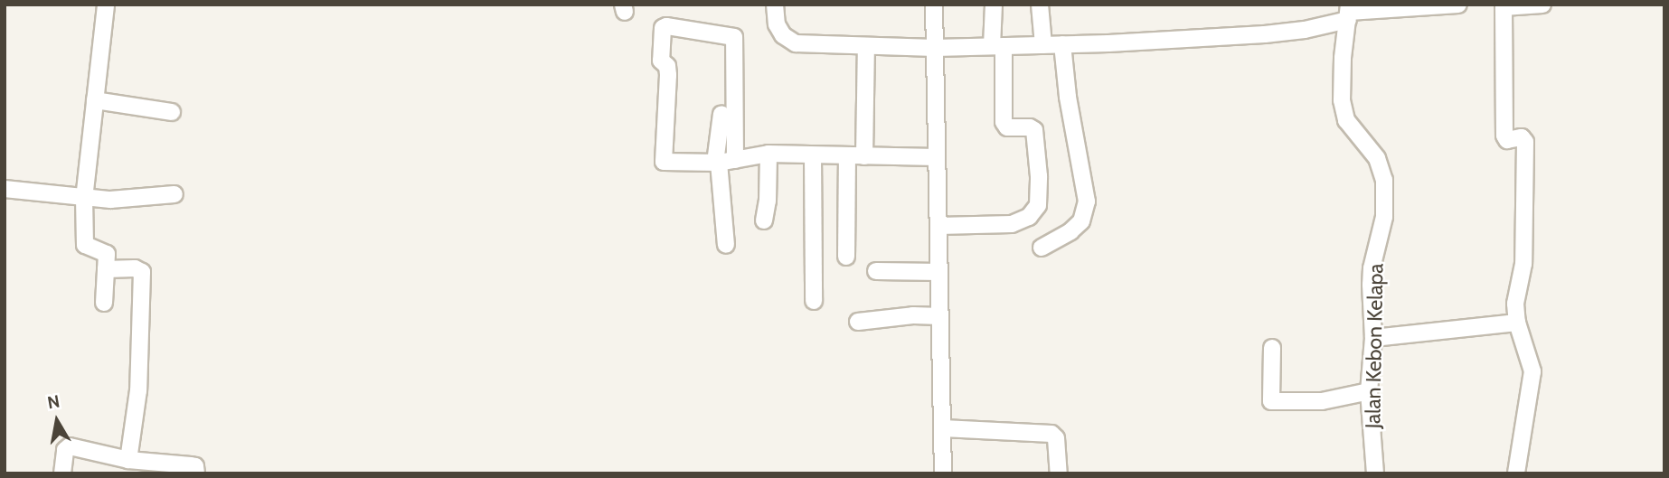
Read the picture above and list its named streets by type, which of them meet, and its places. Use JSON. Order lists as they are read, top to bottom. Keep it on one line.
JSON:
{"streets":{"street":["Jalan Kebon Kelapa"]},"north":"top"}
